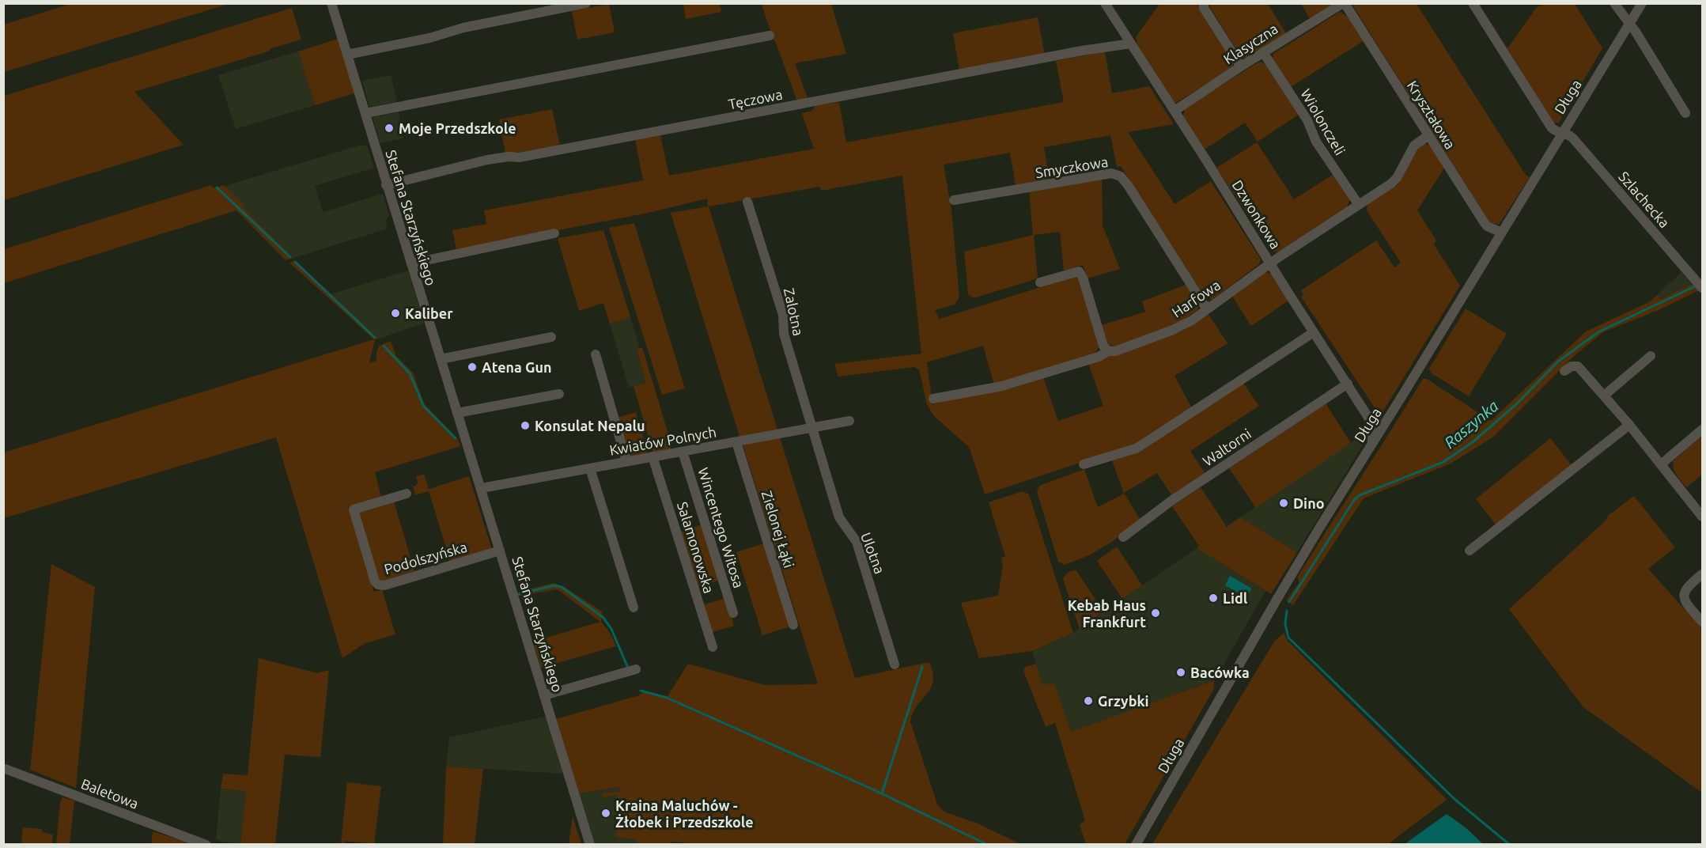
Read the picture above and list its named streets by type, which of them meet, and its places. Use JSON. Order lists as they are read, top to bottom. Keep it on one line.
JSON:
{"streets":{"street":["Klasyczna","Długa","Tęczowa","Kryształowa","Wiolonczeli","Smyczkowa","Szlachecka","Dzwonkowa","Stefana Starzyńskiego","Harfowa","Zalotna","Kwiatów Polnych","Waltorni","Wincentego Witosa","Zielonej Łąki","Salamonowska","Ulotna","Podolszyńska","Baletowa"]},"crossings":[["Klasyczna","Kryształowa"],["Klasyczna","Wiolonczeli"],["Klasyczna","Dzwonkowa"],["Długa","Kryształowa"],["Długa","Szlachecka"],["Długa","Dzwonkowa"],["Tęczowa","Dzwonkowa"],["Tęczowa","Stefana Starzyńskiego"],["Kryształowa","Harfowa"],["Wiolonczeli","Harfowa"],["Smyczkowa","Harfowa"],["Dzwonkowa","Harfowa"],["Dzwonkowa","Waltorni"],["Stefana Starzyńskiego","Kwiatów Polnych"],["Stefana Starzyńskiego","Podolszyńska"],["Zalotna","Kwiatów Polnych"],["Zalotna","Ulotna"],["Kwiatów Polnych","Wincentego Witosa"],["Kwiatów Polnych","Zielonej Łąki"],["Kwiatów Polnych","Salamonowska"],["Kwiatów Polnych","Ulotna"]],"water":["Raszynka"],"places":["Moje Przedszkole","Kaliber","Atena Gun","Konsulat Nepalu","Dino","Lidl","Kebab Haus Frankfurt","Bacówka","Grzybki","Kraina Maluchów - Żłobek i Przedszkole"]}
